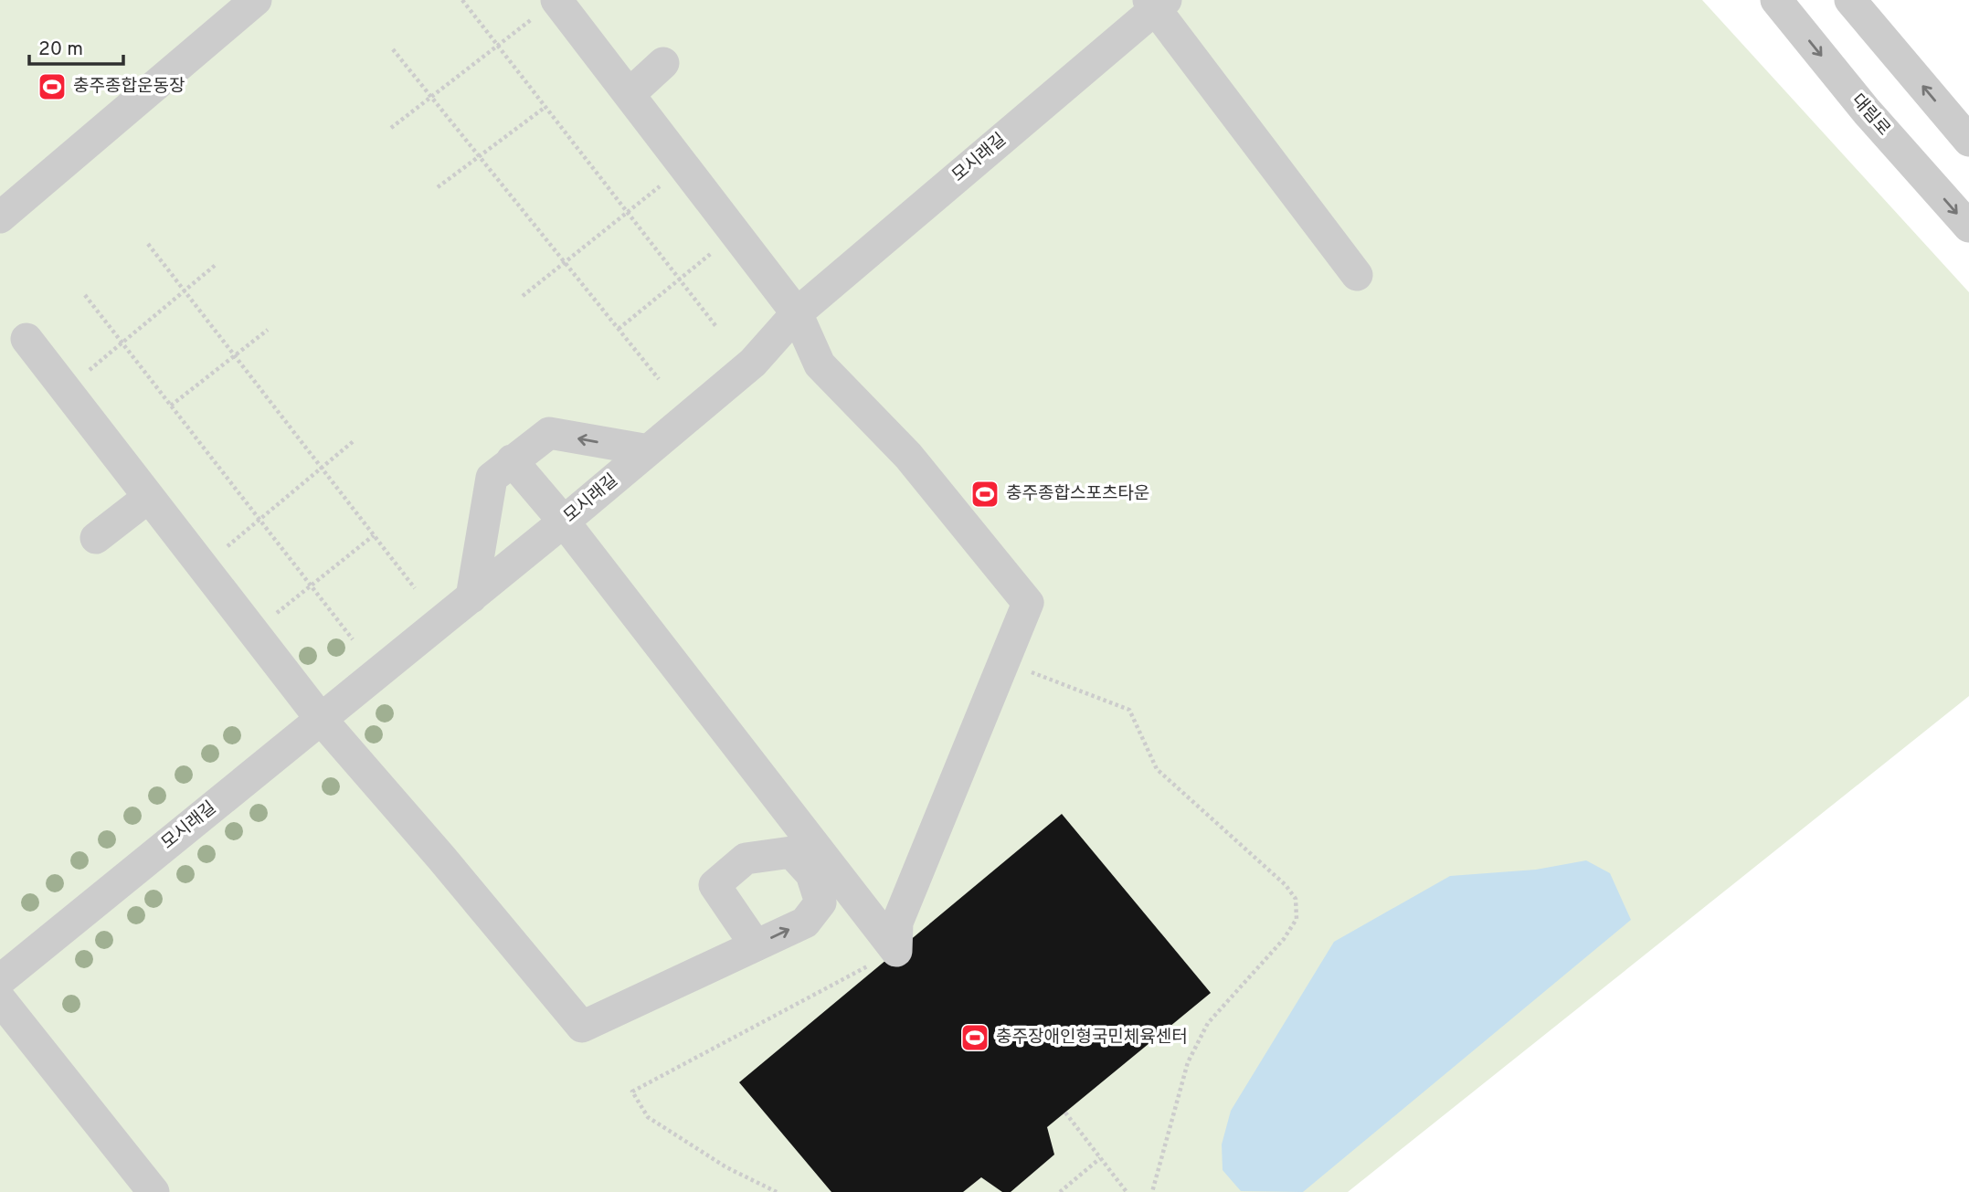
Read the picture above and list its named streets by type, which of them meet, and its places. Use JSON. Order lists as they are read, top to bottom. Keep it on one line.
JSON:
{"streets":{"street":["대림로","모시래길"]},"places":{"sports":["충주종합운동장","충주종합스포츠타운","충주장애인형국민체육센터"]},"scale_bar":"20 m"}
